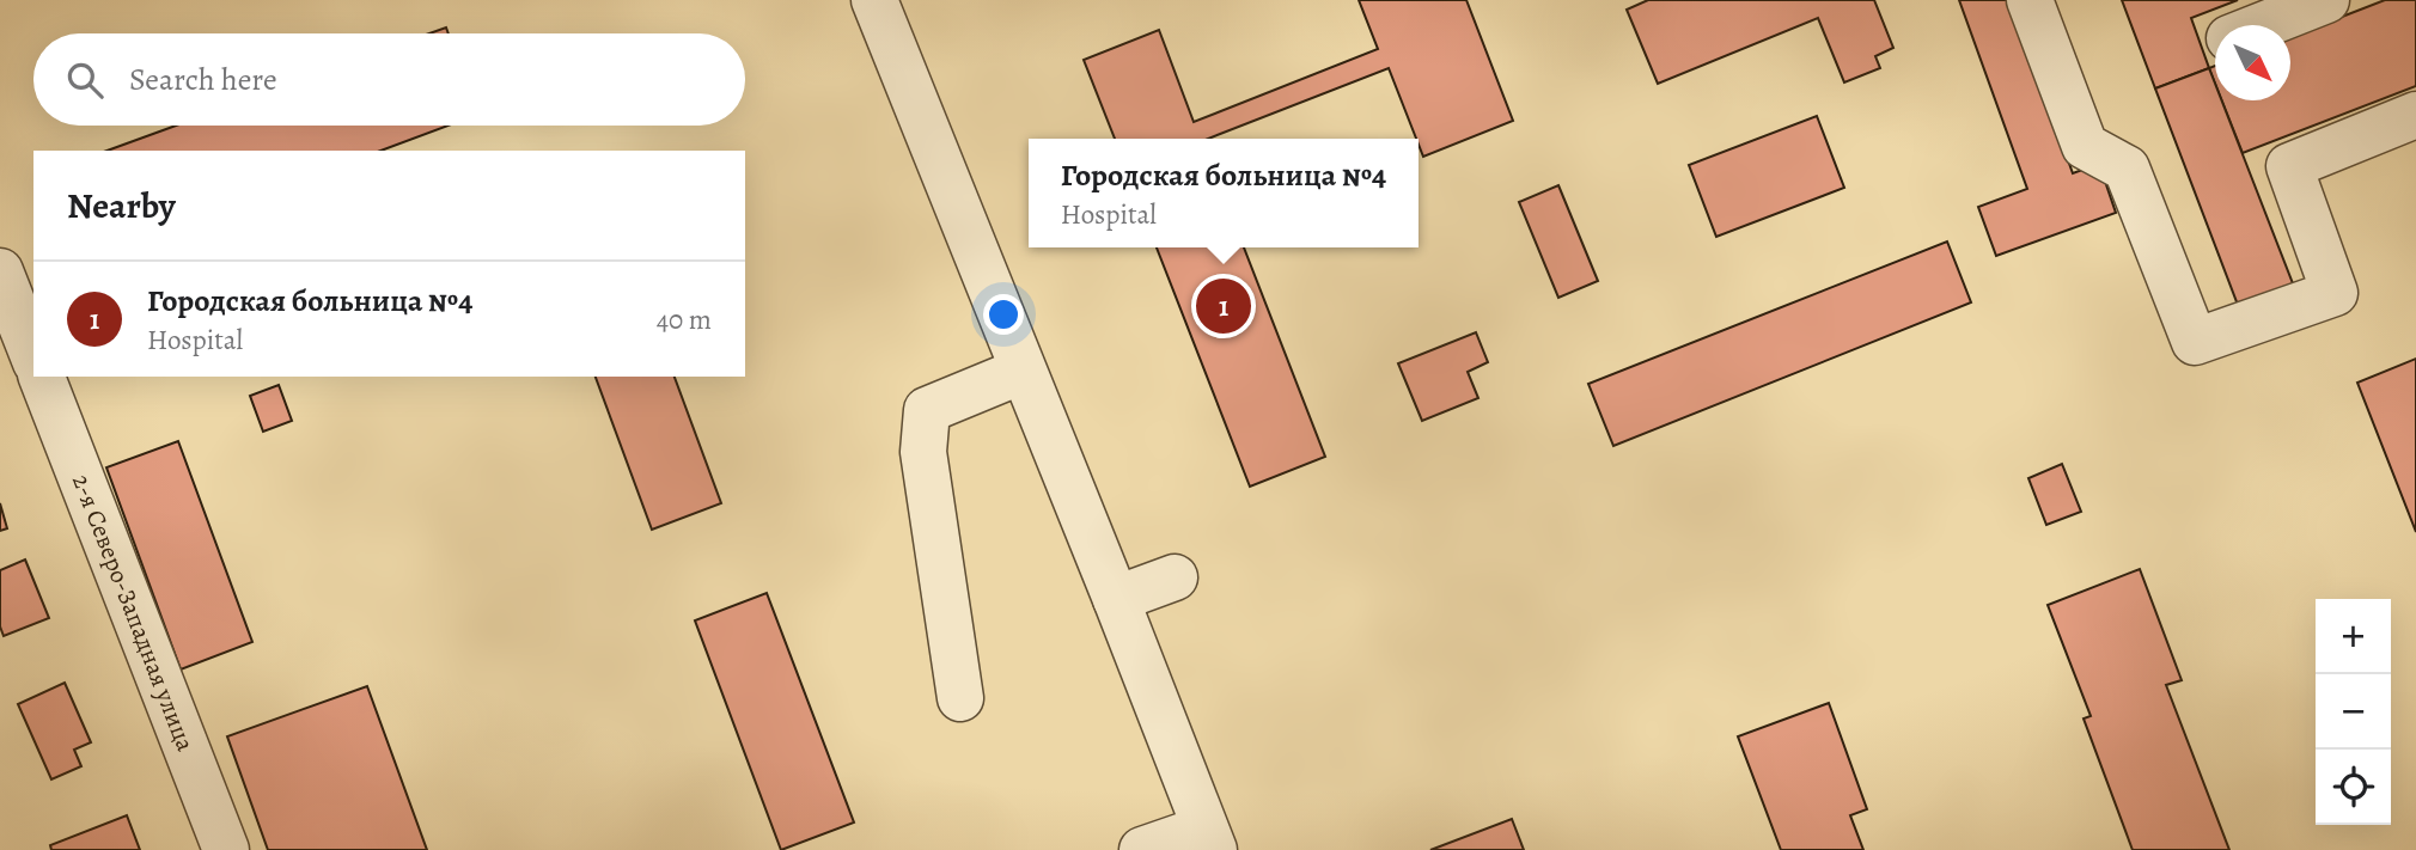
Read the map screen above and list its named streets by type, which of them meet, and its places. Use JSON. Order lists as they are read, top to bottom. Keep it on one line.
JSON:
{"streets":{"street":["2-я Северо-Западная улица"]},"north":"bottom right","page":{"search":"Search here","popup":["Городская больница №4","Hospital"],"heading":"Nearby","list":[{"mark":"1","name":"Городская больница №4","note":"Hospital","value":"40 m"}],"pins":"1","map_buttons":["+","−"]}}
